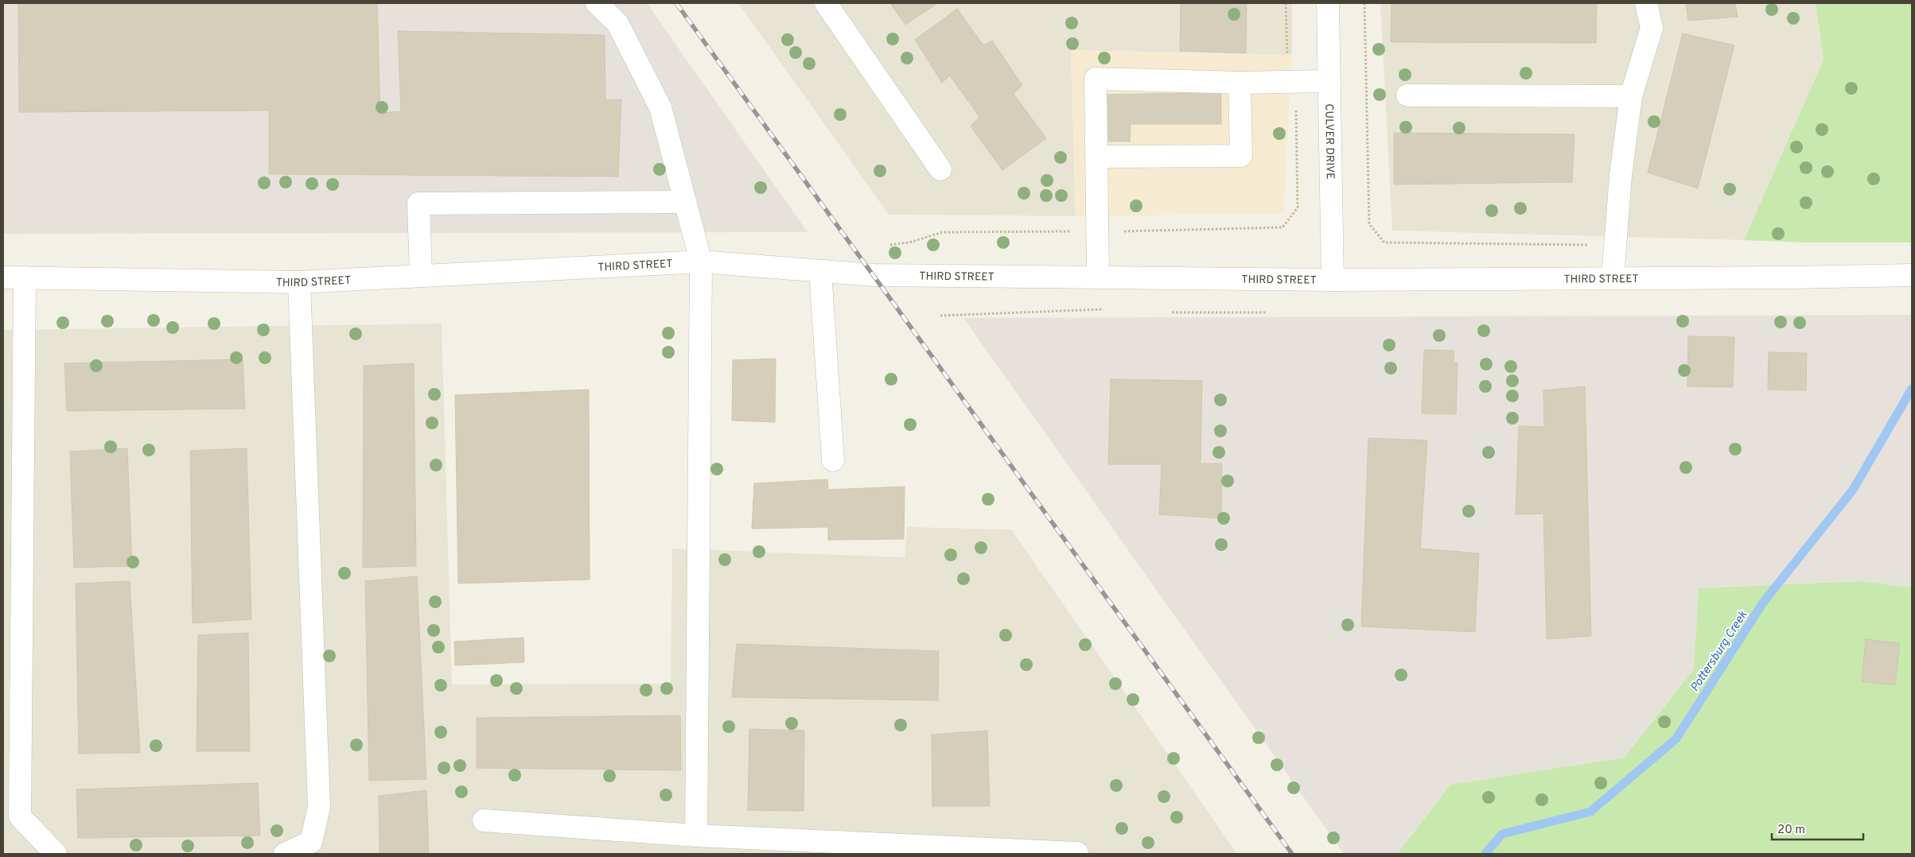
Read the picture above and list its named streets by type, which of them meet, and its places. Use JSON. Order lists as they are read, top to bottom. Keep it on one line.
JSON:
{"streets":{"street":["CULVER DRIVE","THIRD STREET"]},"crossings":[["CULVER DRIVE","THIRD STREET"]],"water":["Pottersburg Creek"],"scale_bar":"20 m"}
